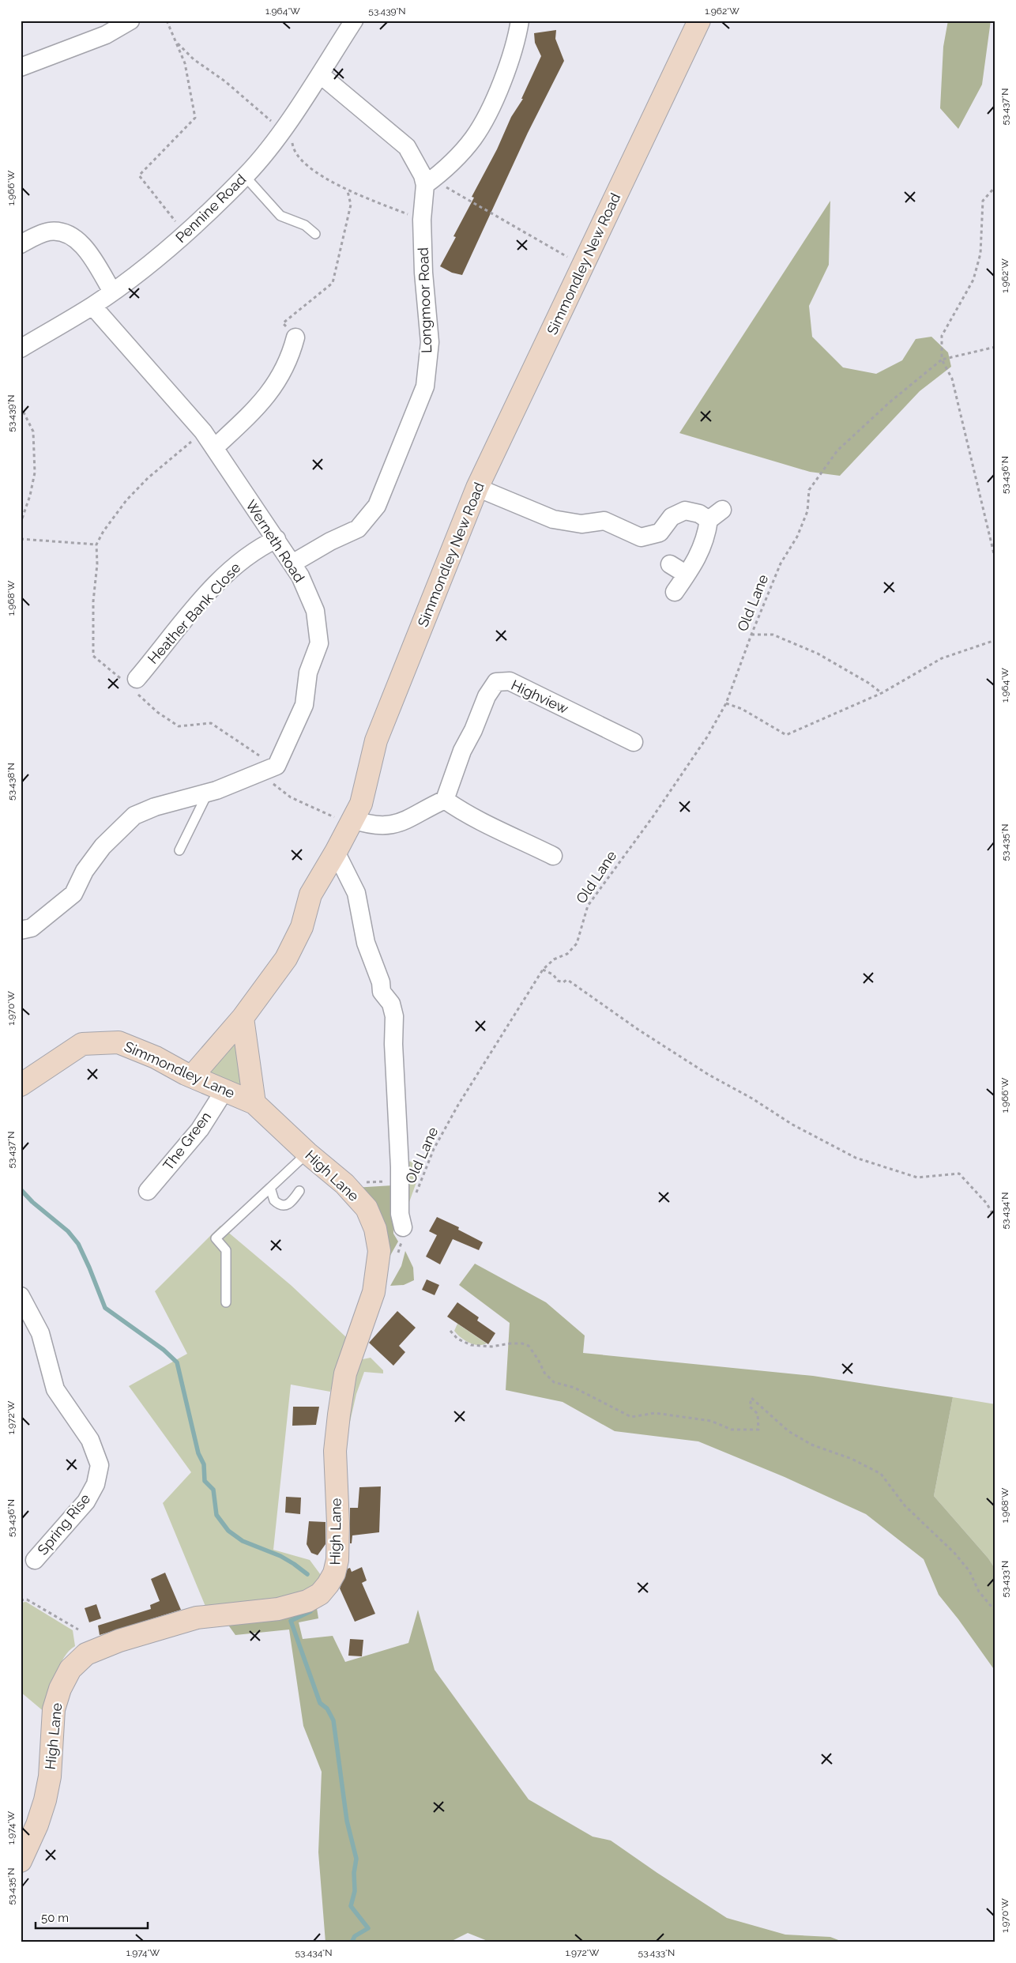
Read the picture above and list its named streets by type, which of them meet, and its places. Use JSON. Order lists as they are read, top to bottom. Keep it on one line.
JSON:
{"streets":{"street":["Pennine Road","Simmondley New Road","Longmoor Road","Werneth Road","Heather Bank Close","Highview","Simmondley Lane","The Green","High Lane","Spring Rise"],"path":["Old Lane"]},"crossings":[["Pennine Road","Longmoor Road"],["Pennine Road","Werneth Road"],["Simmondley New Road","Simmondley Lane"],["Longmoor Road","Werneth Road"],["Werneth Road","Heather Bank Close"],["Simmondley Lane","The Green"],["Simmondley Lane","High Lane"]],"scale_bar":"50 m","coordinates":["1.964°W","53.439°N","1.962°W","53.437°N","1.966°W","53.436°N","1.968°W","53.438°N","53.435°N","1.970°W","53.434°N","1.972°W","53.433°N","1.974°W"]}
